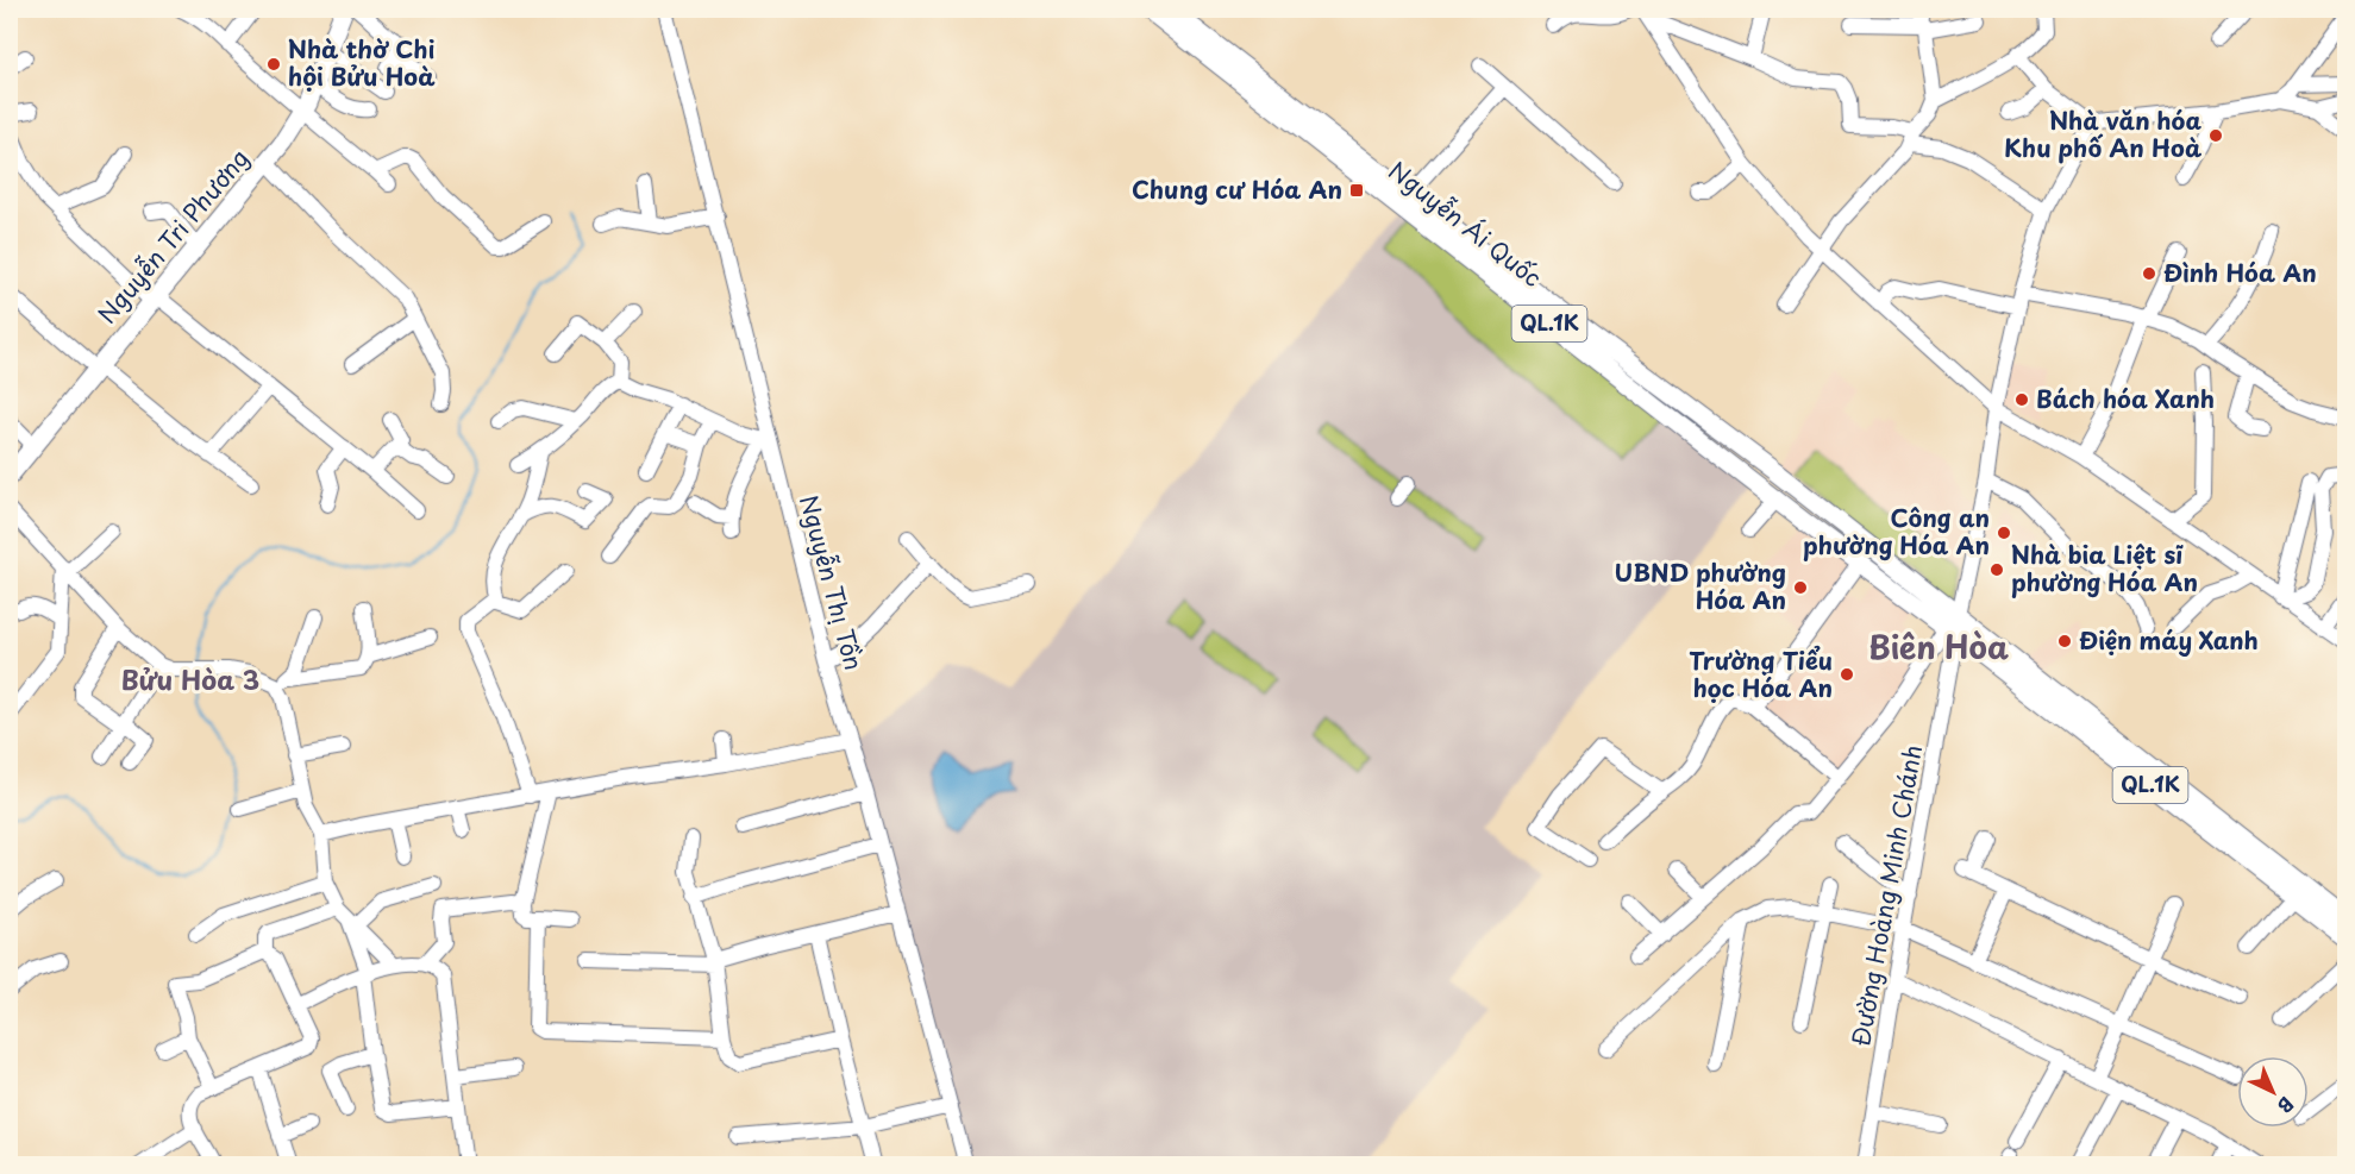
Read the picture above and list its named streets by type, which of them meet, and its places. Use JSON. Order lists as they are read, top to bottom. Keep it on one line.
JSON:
{"streets":{"main road":["Nguyễn Ái Quốc","Nguyễn Tri Phương","QL.1K"],"street":["Nguyễn Thị Tồn","Đường Hoàng Minh Chánh"]},"crossings":[["Nguyễn Ái Quốc","QL.1K"],["Nguyễn Ái Quốc","Đường Hoàng Minh Chánh"],["QL.1K","Đường Hoàng Minh Chánh"]],"districts":["Biên Hòa","Bửu Hòa 3"],"places":{"other":["Nhà thờ Chi hội Bửu Hoà","Nhà văn hóa Khu phố An Hoà","Đình Hóa An","Bách hóa Xanh","Công an phường Hóa An","Nhà bia Liệt sĩ phường Hóa An","UBND phường Hóa An","Điện máy Xanh","Trường Tiểu học Hóa An"],"transit":["Chung cư Hóa An"]},"north":"bottom right"}
